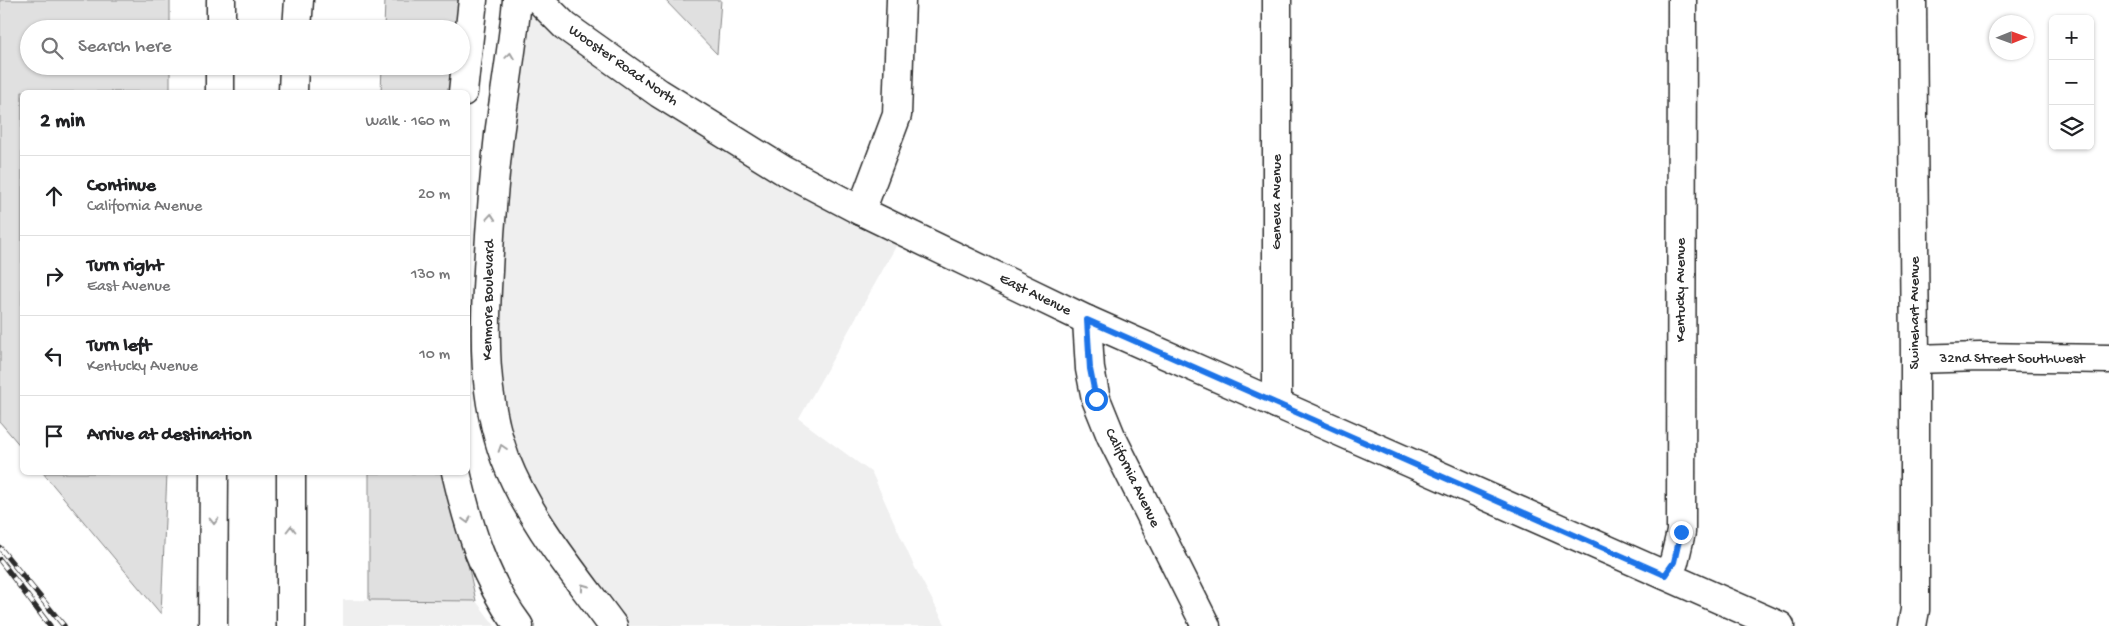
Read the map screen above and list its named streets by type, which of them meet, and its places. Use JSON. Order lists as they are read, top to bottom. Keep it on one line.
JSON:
{"streets":{"main road":["Wooster Road North","Geneva Avenue","Kentucky Avenue","East Avenue","Kenmore Boulevard","Swinehart Avenue","32nd Street Southwest","California Avenue"]},"crossings":[["Wooster Road North","East Avenue"],["Geneva Avenue","East Avenue"],["Kentucky Avenue","East Avenue"],["East Avenue","California Avenue"],["Swinehart Avenue","32nd Street Southwest"]],"north":"right","page":{"map_buttons":["+","−"],"search":"Search here","heading":["2 min","Walk · 160 m"],"list":[["Continue","California Avenue","20 m"],["Turn right","East Avenue","130 m"],["Turn left","Kentucky Avenue","10 m"],"Arrive at destination"]}}
